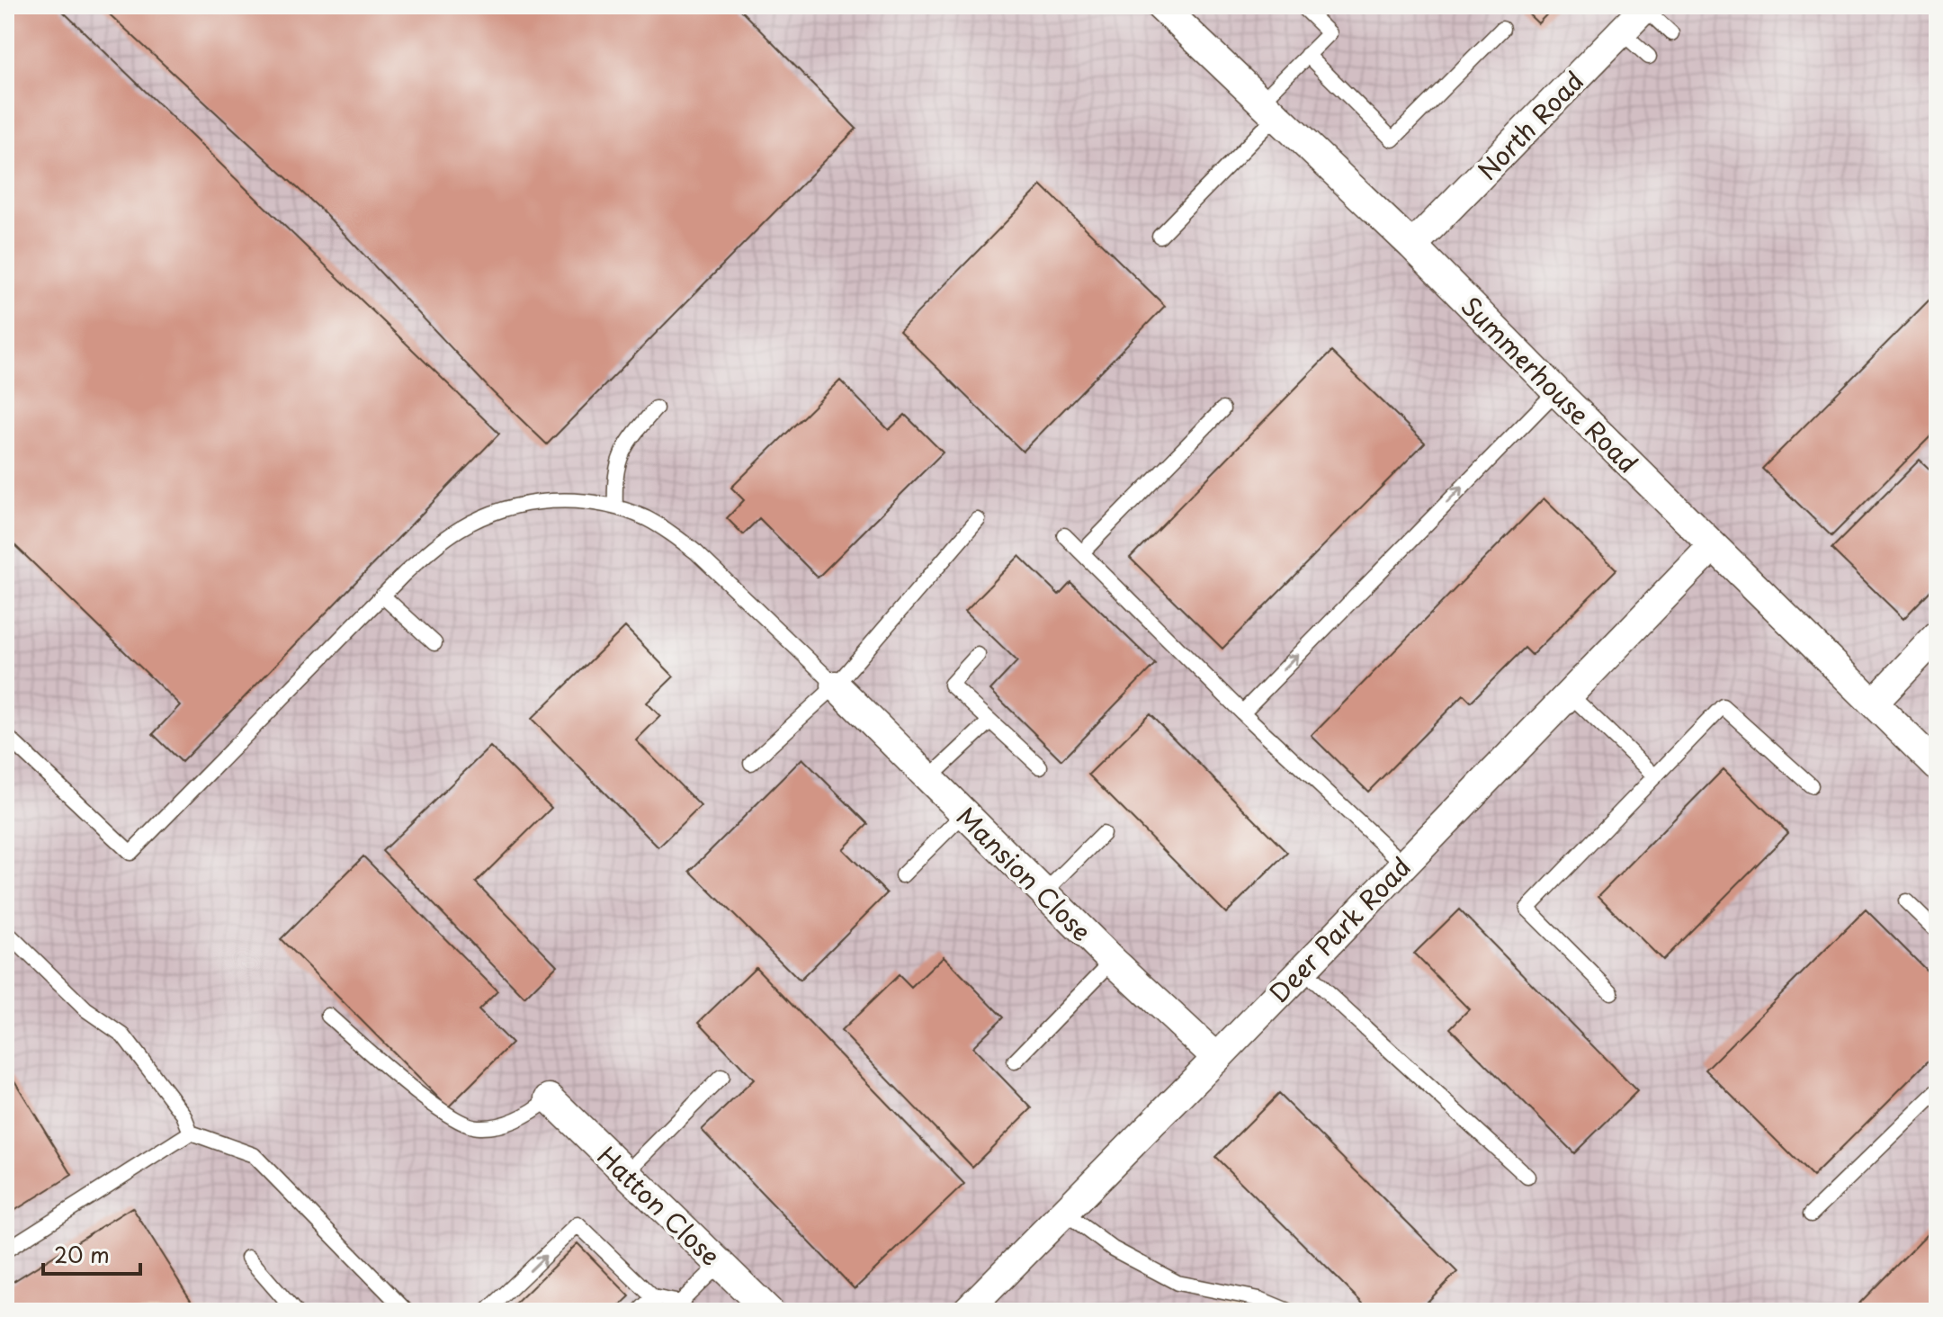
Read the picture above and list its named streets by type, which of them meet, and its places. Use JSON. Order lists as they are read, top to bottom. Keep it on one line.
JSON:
{"streets":{"street":["North Road","Summerhouse Road","Mansion Close","Deer Park Road","Hatton Close"]},"crossings":[["North Road","Summerhouse Road"],["Summerhouse Road","Deer Park Road"],["Mansion Close","Deer Park Road"]],"scale_bar":"20 m"}
